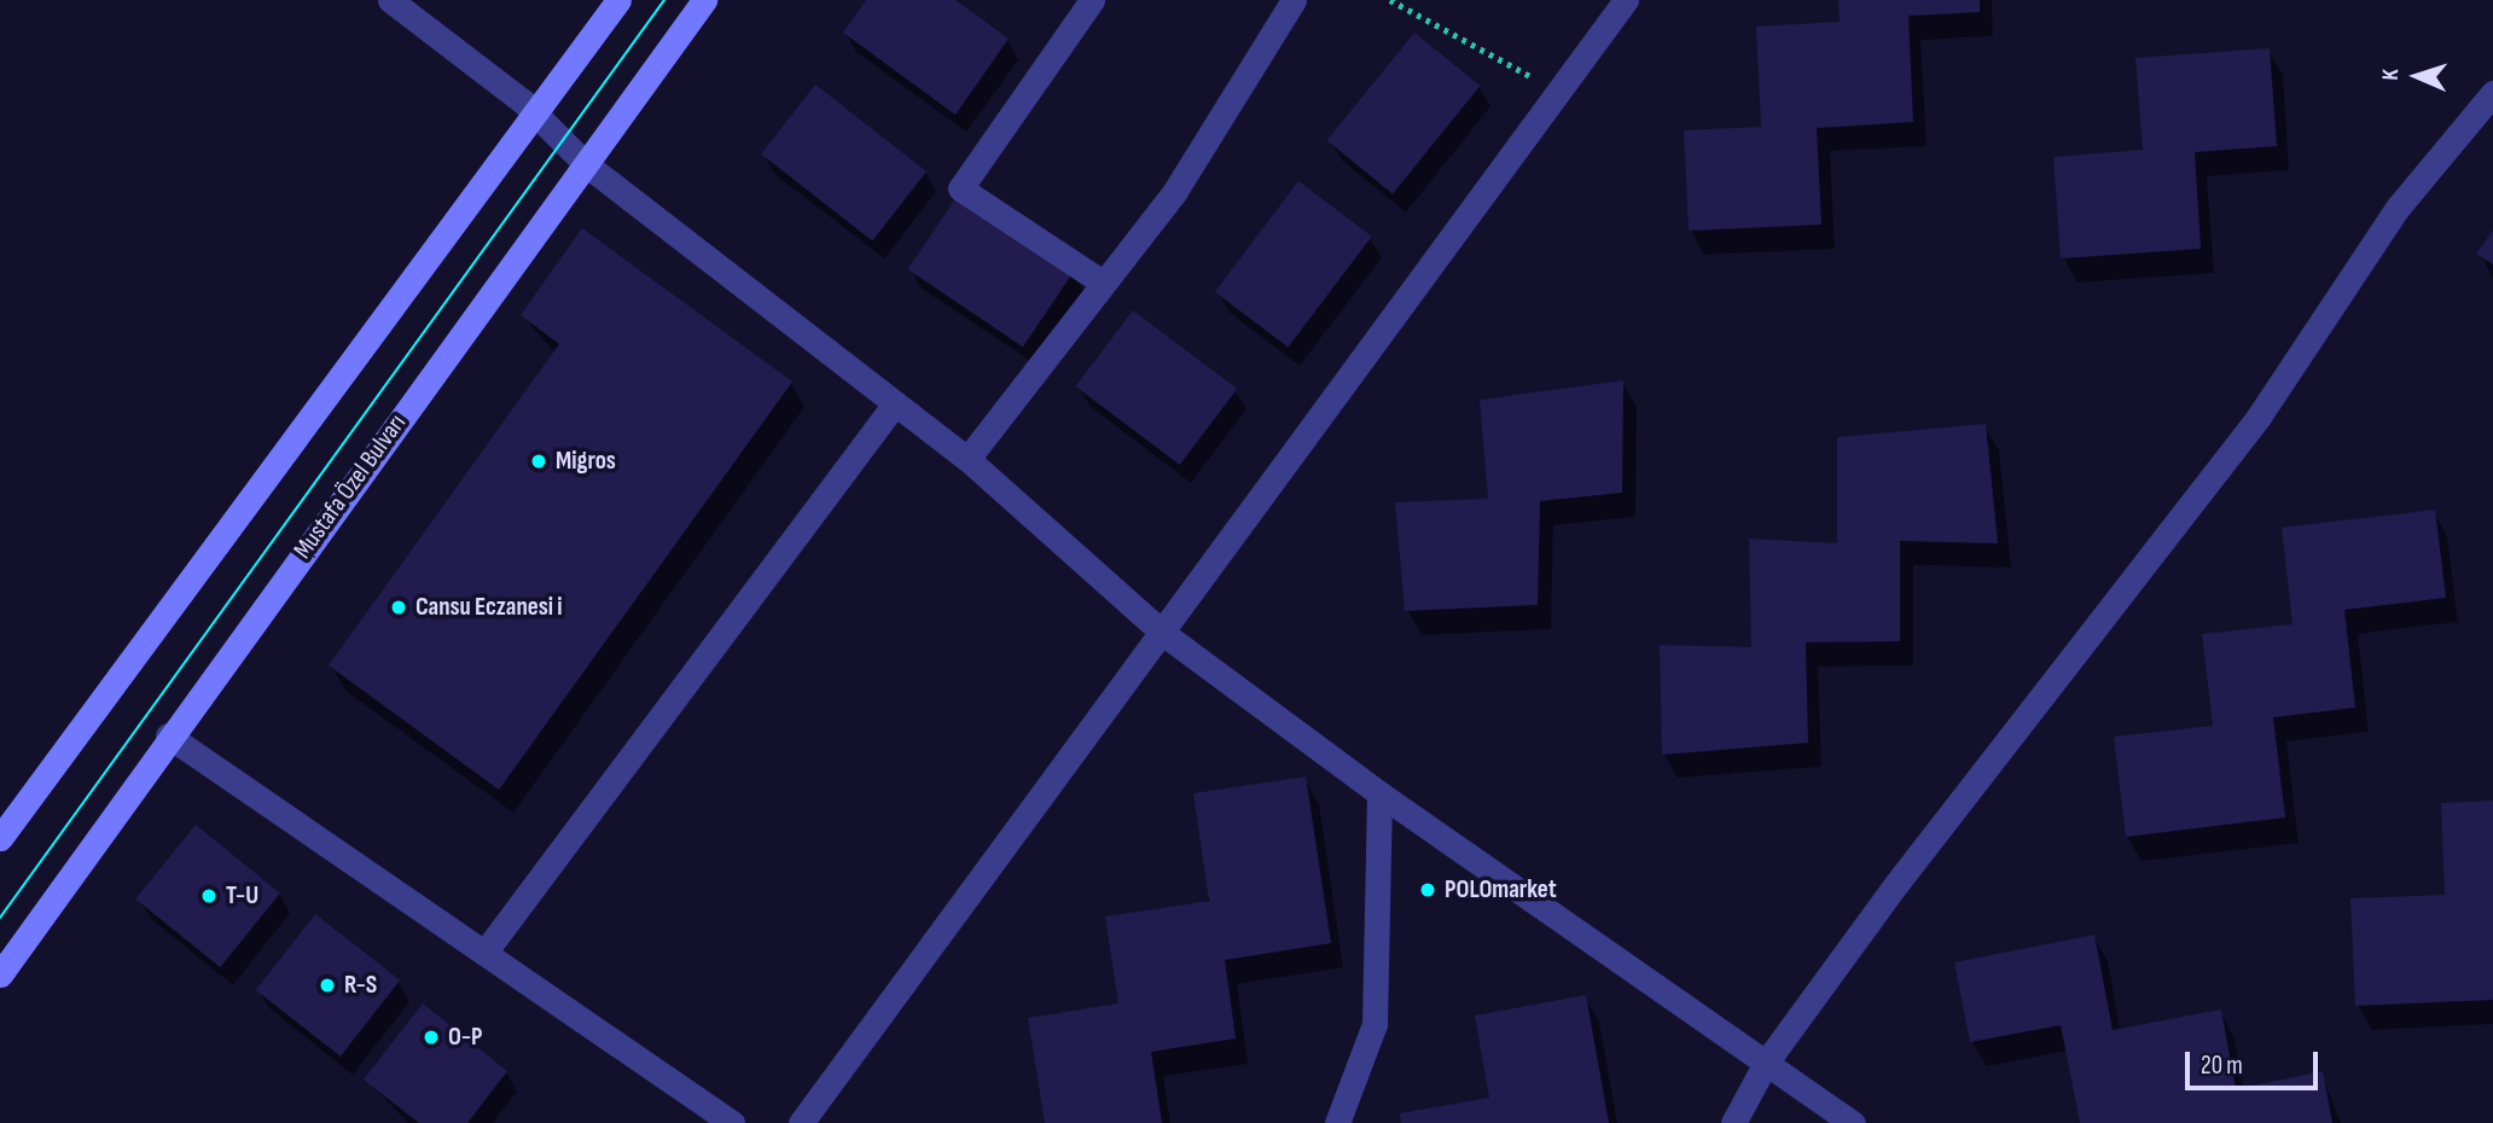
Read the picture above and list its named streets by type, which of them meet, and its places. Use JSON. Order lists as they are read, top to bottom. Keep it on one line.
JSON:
{"streets":{"main road":["Mustafa Özel Bulvarı"]},"places":["Migros","Cansu Eczanesi i","POLOmarket","T-U","R-S","O-P"],"scale_bar":"20 m","north":"left"}
